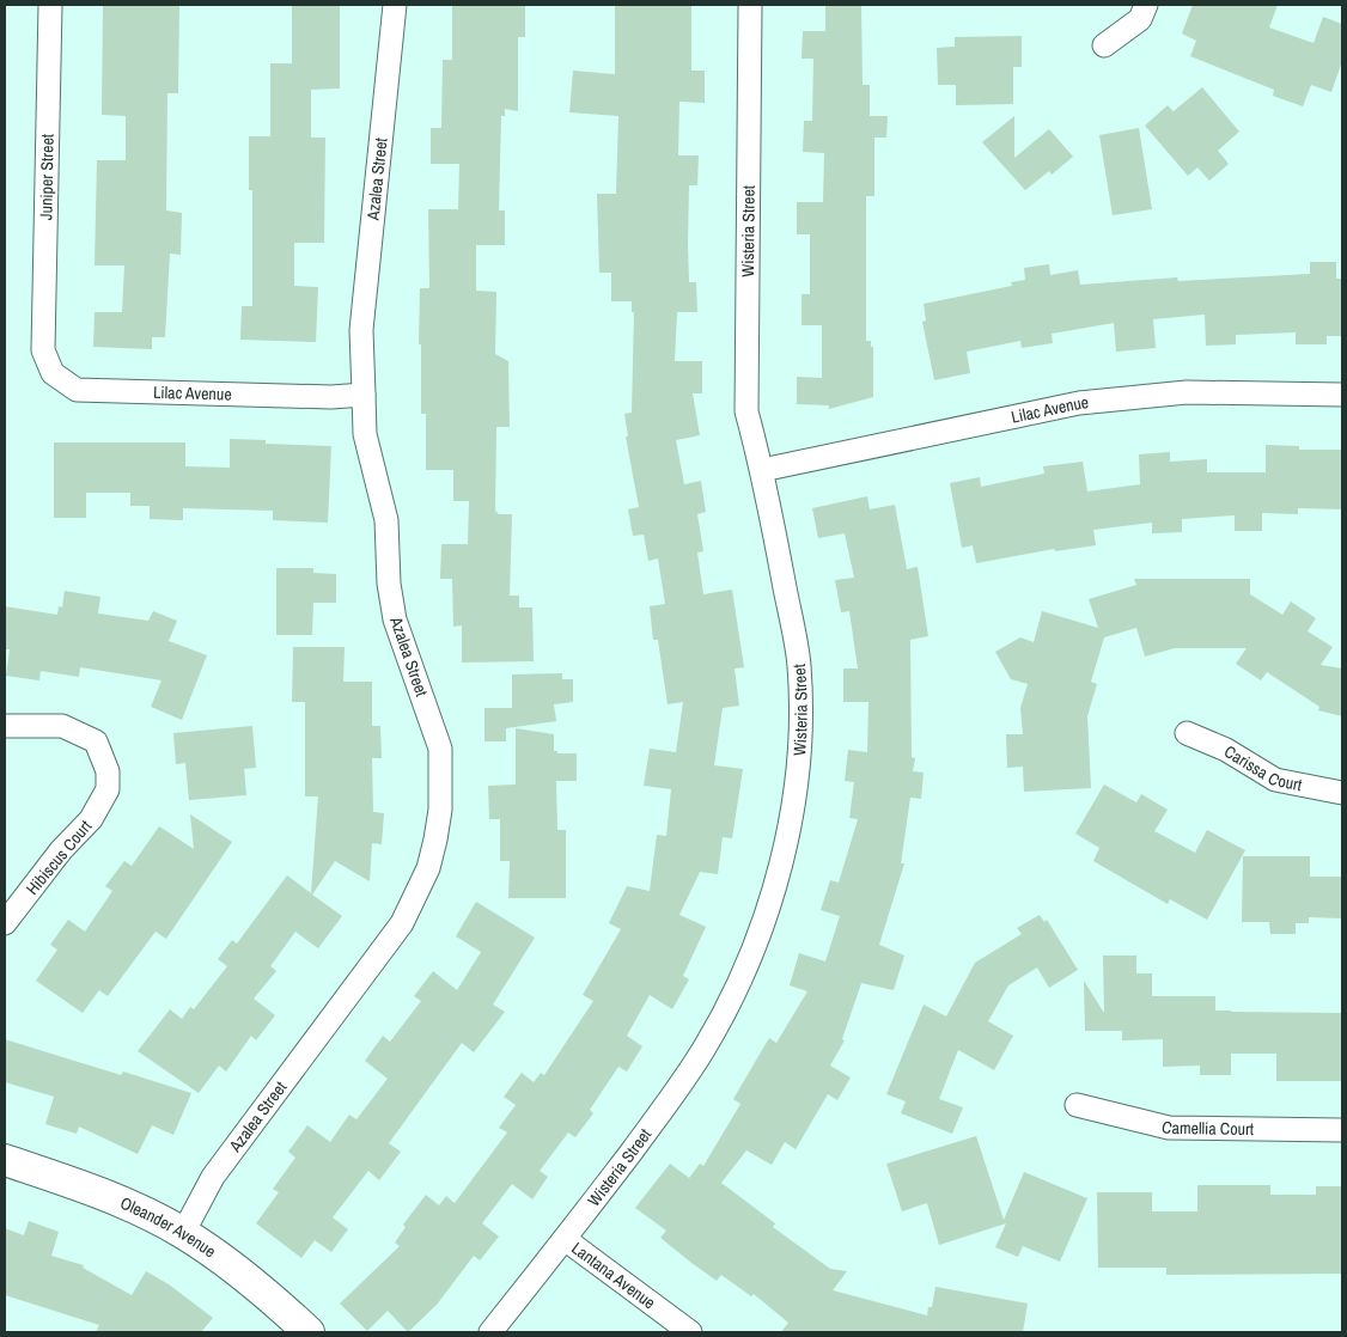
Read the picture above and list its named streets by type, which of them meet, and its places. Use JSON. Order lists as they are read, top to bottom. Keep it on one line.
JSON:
{"streets":{"street":["Juniper Street","Azalea Street","Wisteria Street","Lilac Avenue","Carissa Court","Hibiscus Court","Camellia Court","Oleander Avenue","Lantana Avenue"]},"crossings":[["Juniper Street","Lilac Avenue"],["Azalea Street","Lilac Avenue"],["Azalea Street","Oleander Avenue"],["Wisteria Street","Lilac Avenue"],["Wisteria Street","Lantana Avenue"]]}
